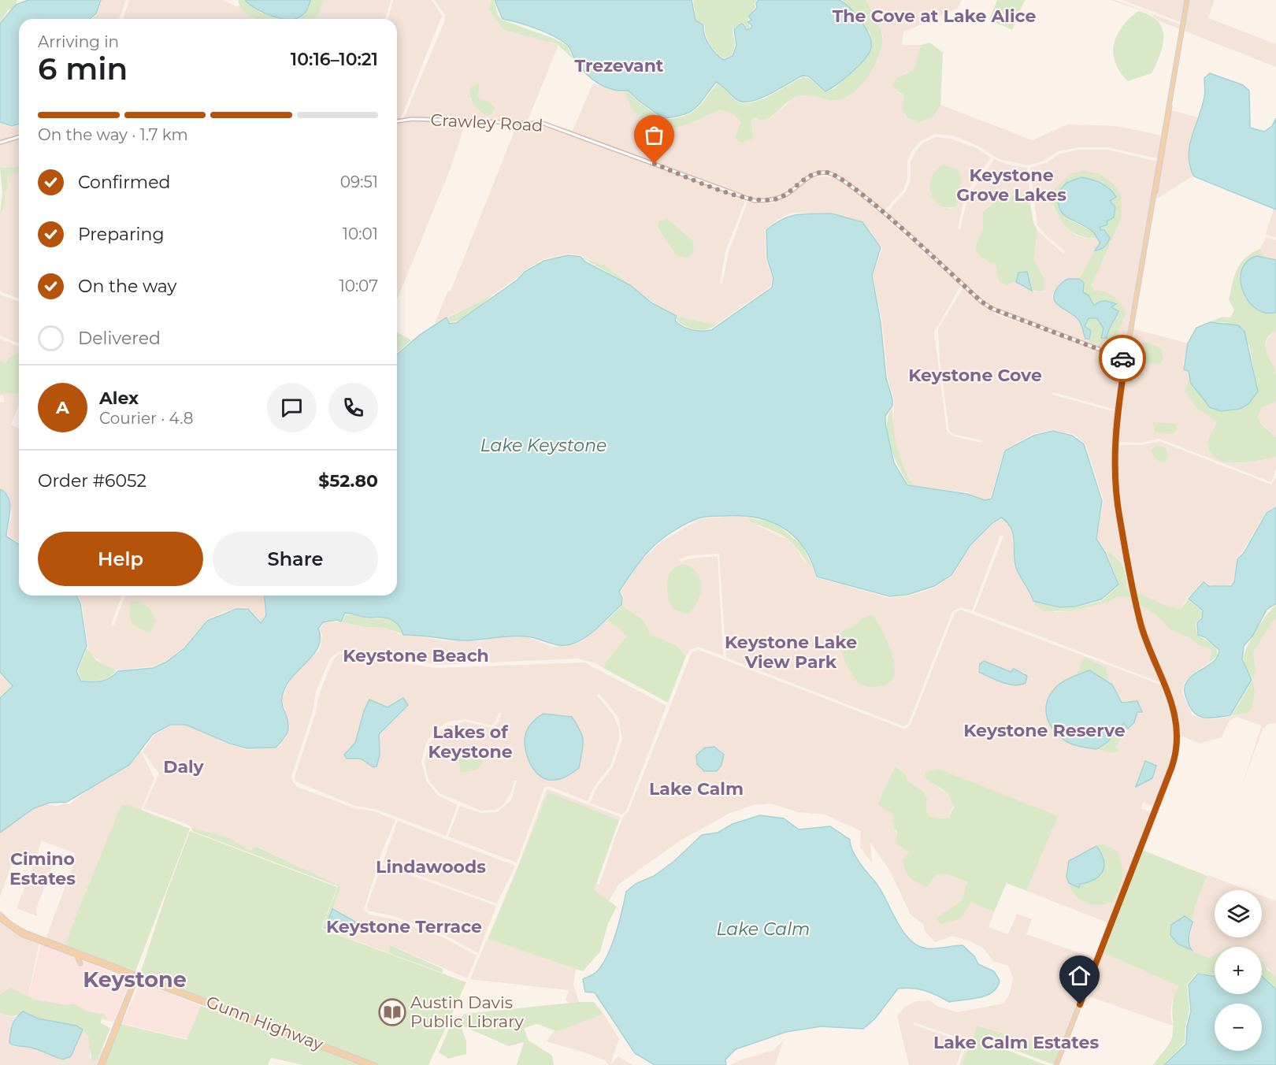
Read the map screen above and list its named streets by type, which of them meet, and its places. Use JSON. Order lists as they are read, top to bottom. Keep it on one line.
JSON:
{"streets":{"main road":["Gunn Highway"],"street":["Crawley Road"]},"districts":["The Cove at Lake Alice","Trezevant","Keystone Grove Lakes","Keystone Cove","Keystone Lake View Park","Keystone Beach","Keystone Reserve","Lakes of Keystone","Daly","Lake Calm","Cimino Estates","Lindawoods","Keystone Terrace","Keystone","Lake Calm Estates"],"water":["Lake Keystone","Lake Calm"],"places":{"library":["Austin Davis Public Library"]},"page":{"heading":["6 min","Arriving in","10:16–10:21"],"panel":["Alex","Courier · 4.8","Order #6052","$52.80"],"bar":"On the way · 1.7 km","list":[["Confirmed","09:51"],["Preparing","10:01"],["On the way","10:07"],"Delivered"],"round":"A","buttons":["Help","Share"],"map_buttons":["+","−"]}}
